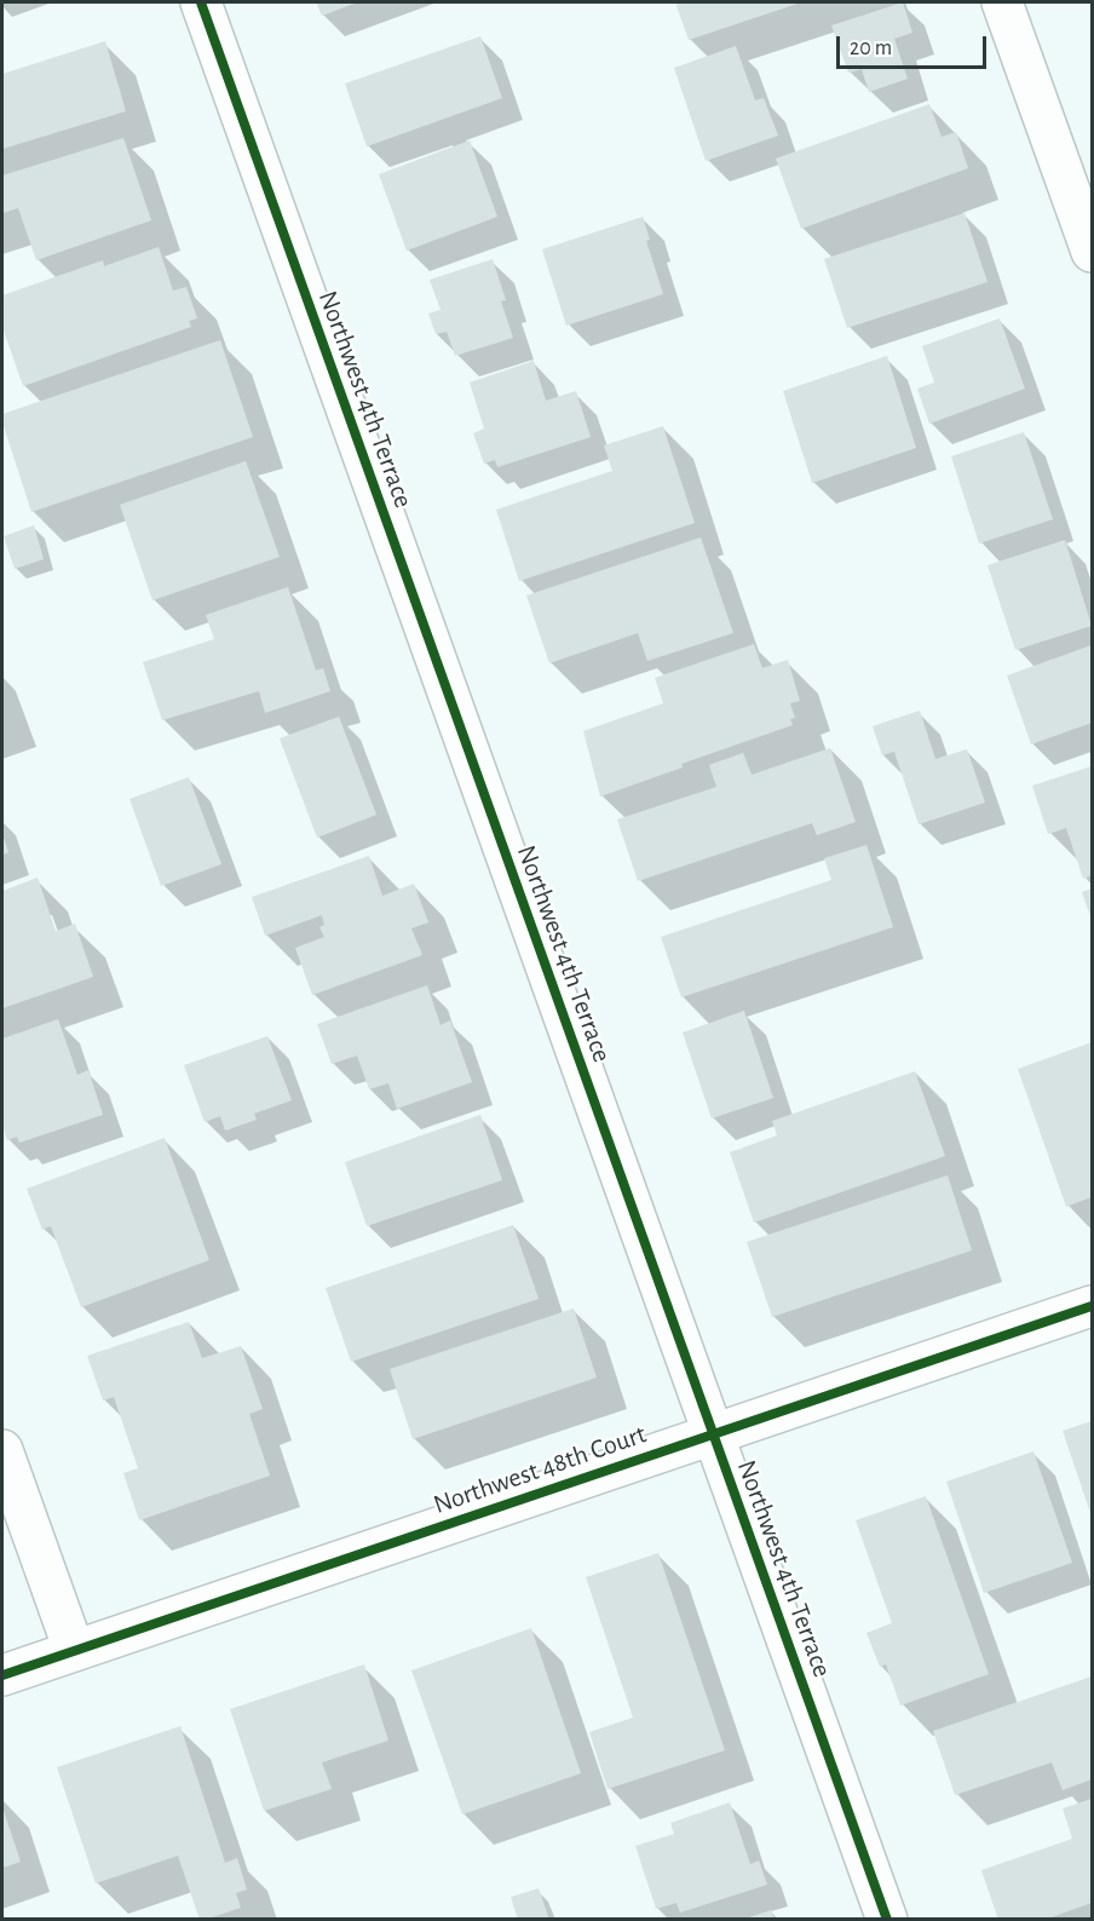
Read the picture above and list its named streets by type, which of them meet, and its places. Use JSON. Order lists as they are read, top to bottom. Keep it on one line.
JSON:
{"streets":{"street":["Northwest 4th Terrace","Northwest 48th Court"]},"crossings":[["Northwest 4th Terrace","Northwest 48th Court"]],"scale_bar":"20 m"}
